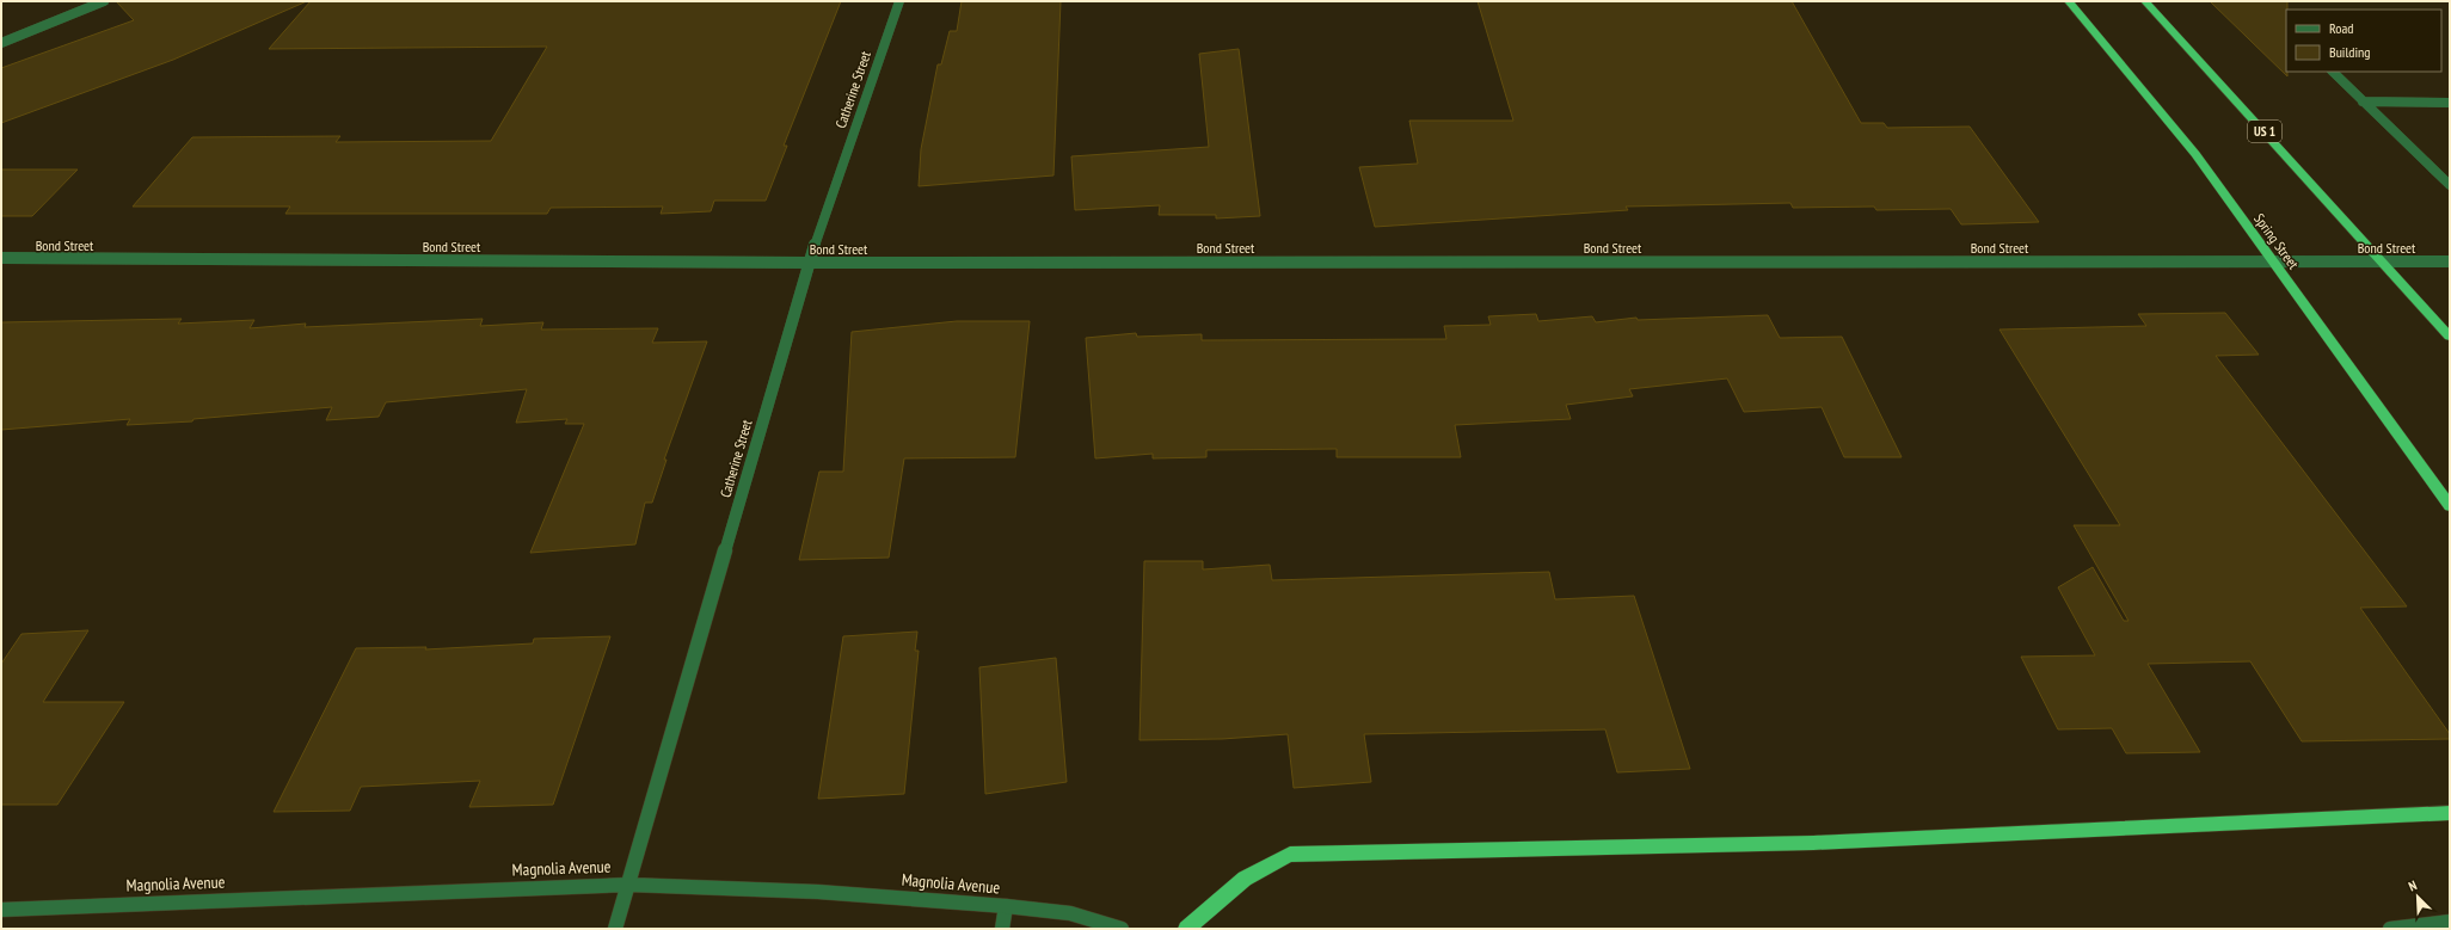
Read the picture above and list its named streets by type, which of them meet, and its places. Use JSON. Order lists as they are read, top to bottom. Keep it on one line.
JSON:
{"streets":{"highway":["US 1","Spring Street"],"street":["Catherine Street","Bond Street","Magnolia Avenue"]},"crossings":[["Catherine Street","Bond Street"],["Catherine Street","Magnolia Avenue"],["US 1","Bond Street"],["Spring Street","Bond Street"]],"legend":["Road","Building"],"north":"top left"}
